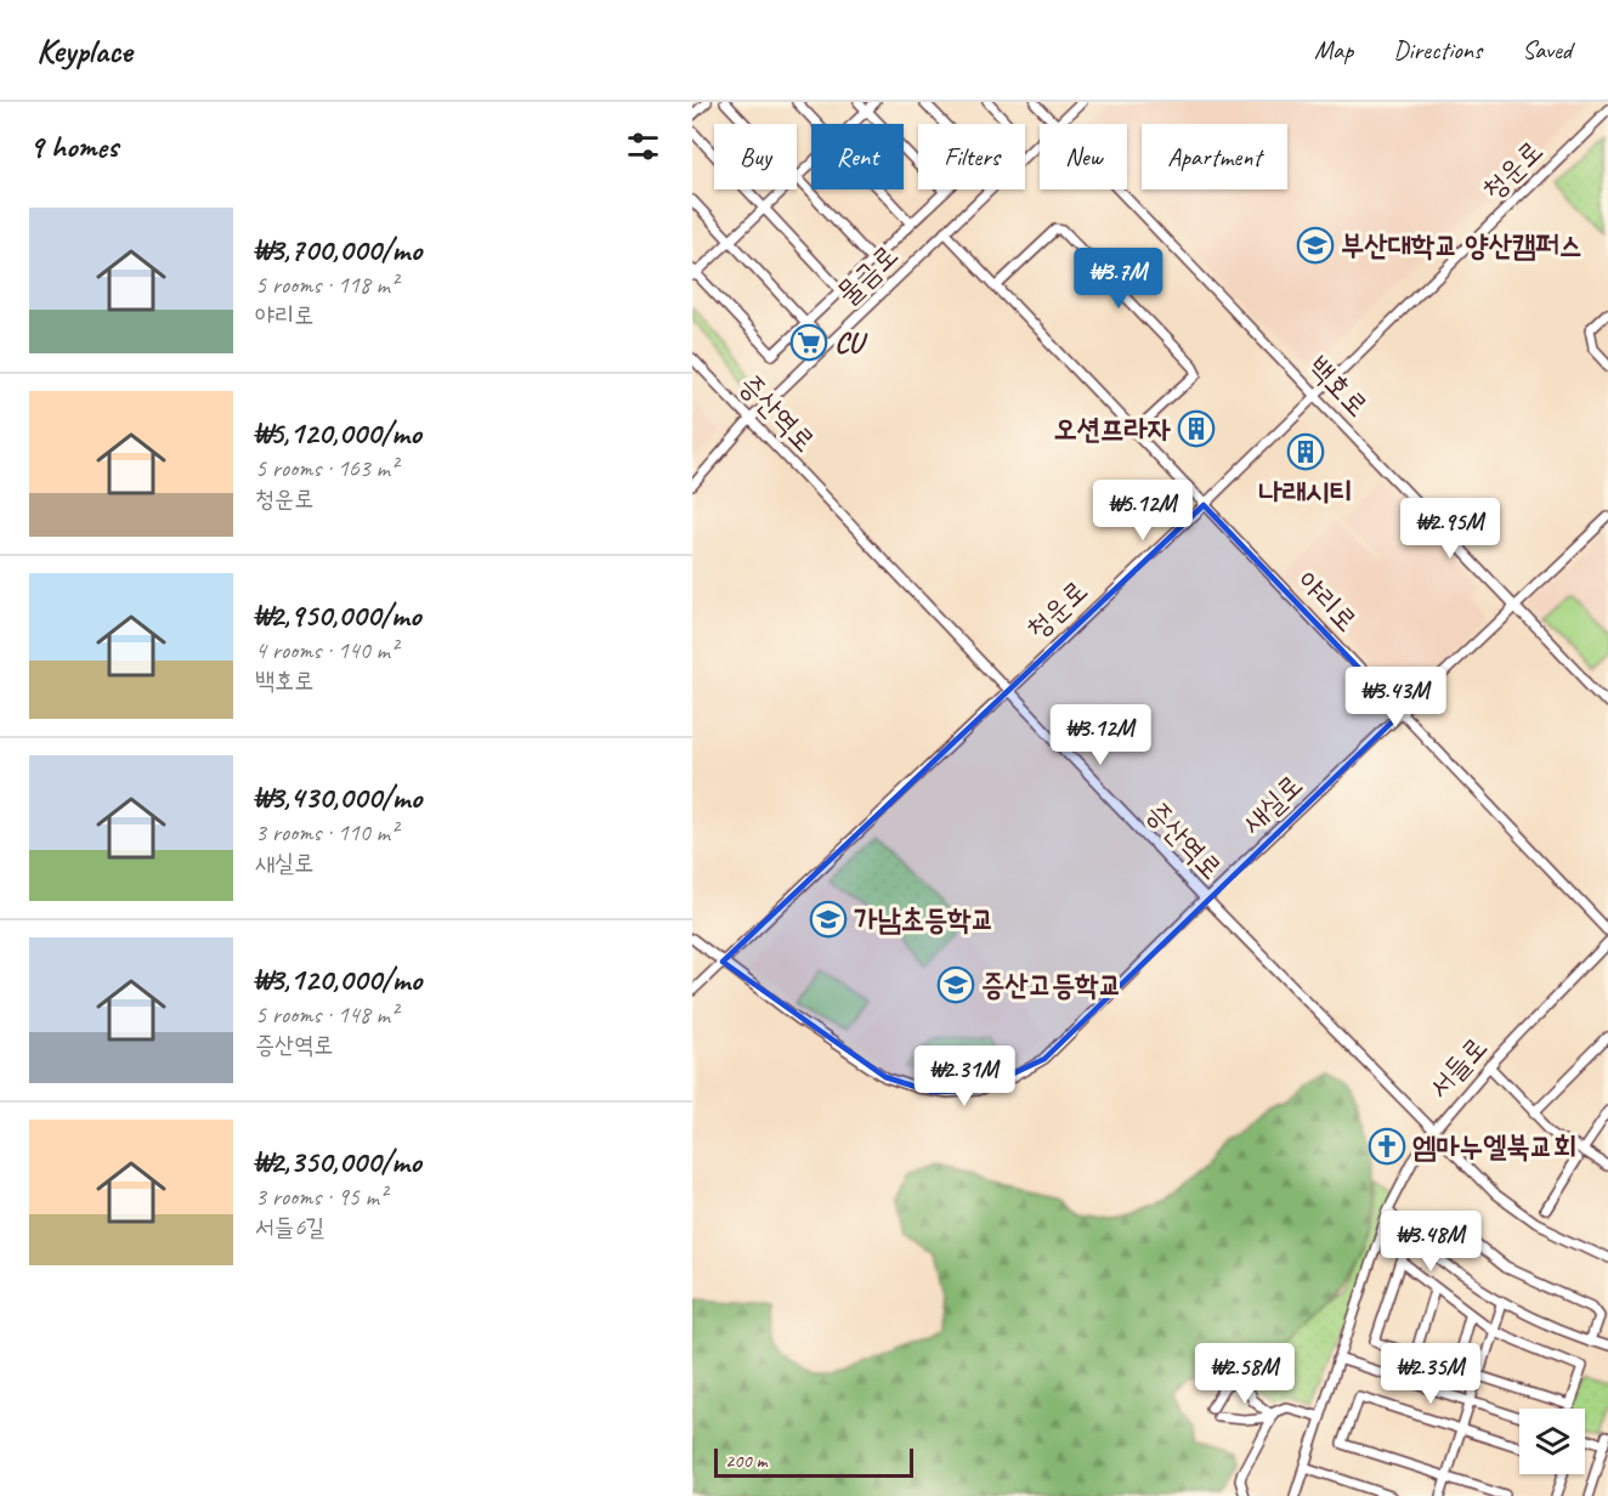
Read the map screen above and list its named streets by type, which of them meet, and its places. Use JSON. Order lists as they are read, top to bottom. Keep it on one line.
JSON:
{"streets":{"street":["청운로","물금로","백호로","증산역로","야리로","새실로","서들로"]},"crossings":[["청운로","백호로"],["청운로","증산역로"],["청운로","야리로"],["청운로","새실로"],["물금로","증산역로"],["물금로","야리로"],["백호로","새실로"],["증산역로","새실로"],["증산역로","서들로"],["야리로","새실로"]],"places":{"school or university":["부산대학교 양산캠퍼스","가남초등학교","증산고등학교"],"supermarket":["CU"],"building":["오션프라자","나래시티"],"church":["엠마누엘북교회"]},"scale_bar":"200 m","page":{"header":"Keyplace","nav":["Map","Directions","Saved"],"heading":"9 homes","chip":["Buy","Rent","Filters","New","Apartment"],"list":[{"name":"₩3,700,000/mo","note":"5 rooms · 118 m² · 야리로"},{"name":"₩5,120,000/mo","note":"5 rooms · 163 m² · 청운로"},{"name":"₩2,950,000/mo","note":"4 rooms · 140 m² · 백호로"},{"name":"₩3,430,000/mo","note":"3 rooms · 110 m² · 새실로"},{"name":"₩3,120,000/mo","note":"5 rooms · 148 m² · 증산역로"},{"name":"₩2,350,000/mo","note":"3 rooms · 95 m² · 서들6길"}],"price":["₩3.7M","₩5.12M","₩2.95M","₩3.43M","₩3.12M","₩2.31M","₩3.48M","₩2.58M","₩2.35M"],"scale":"200 m"}}
